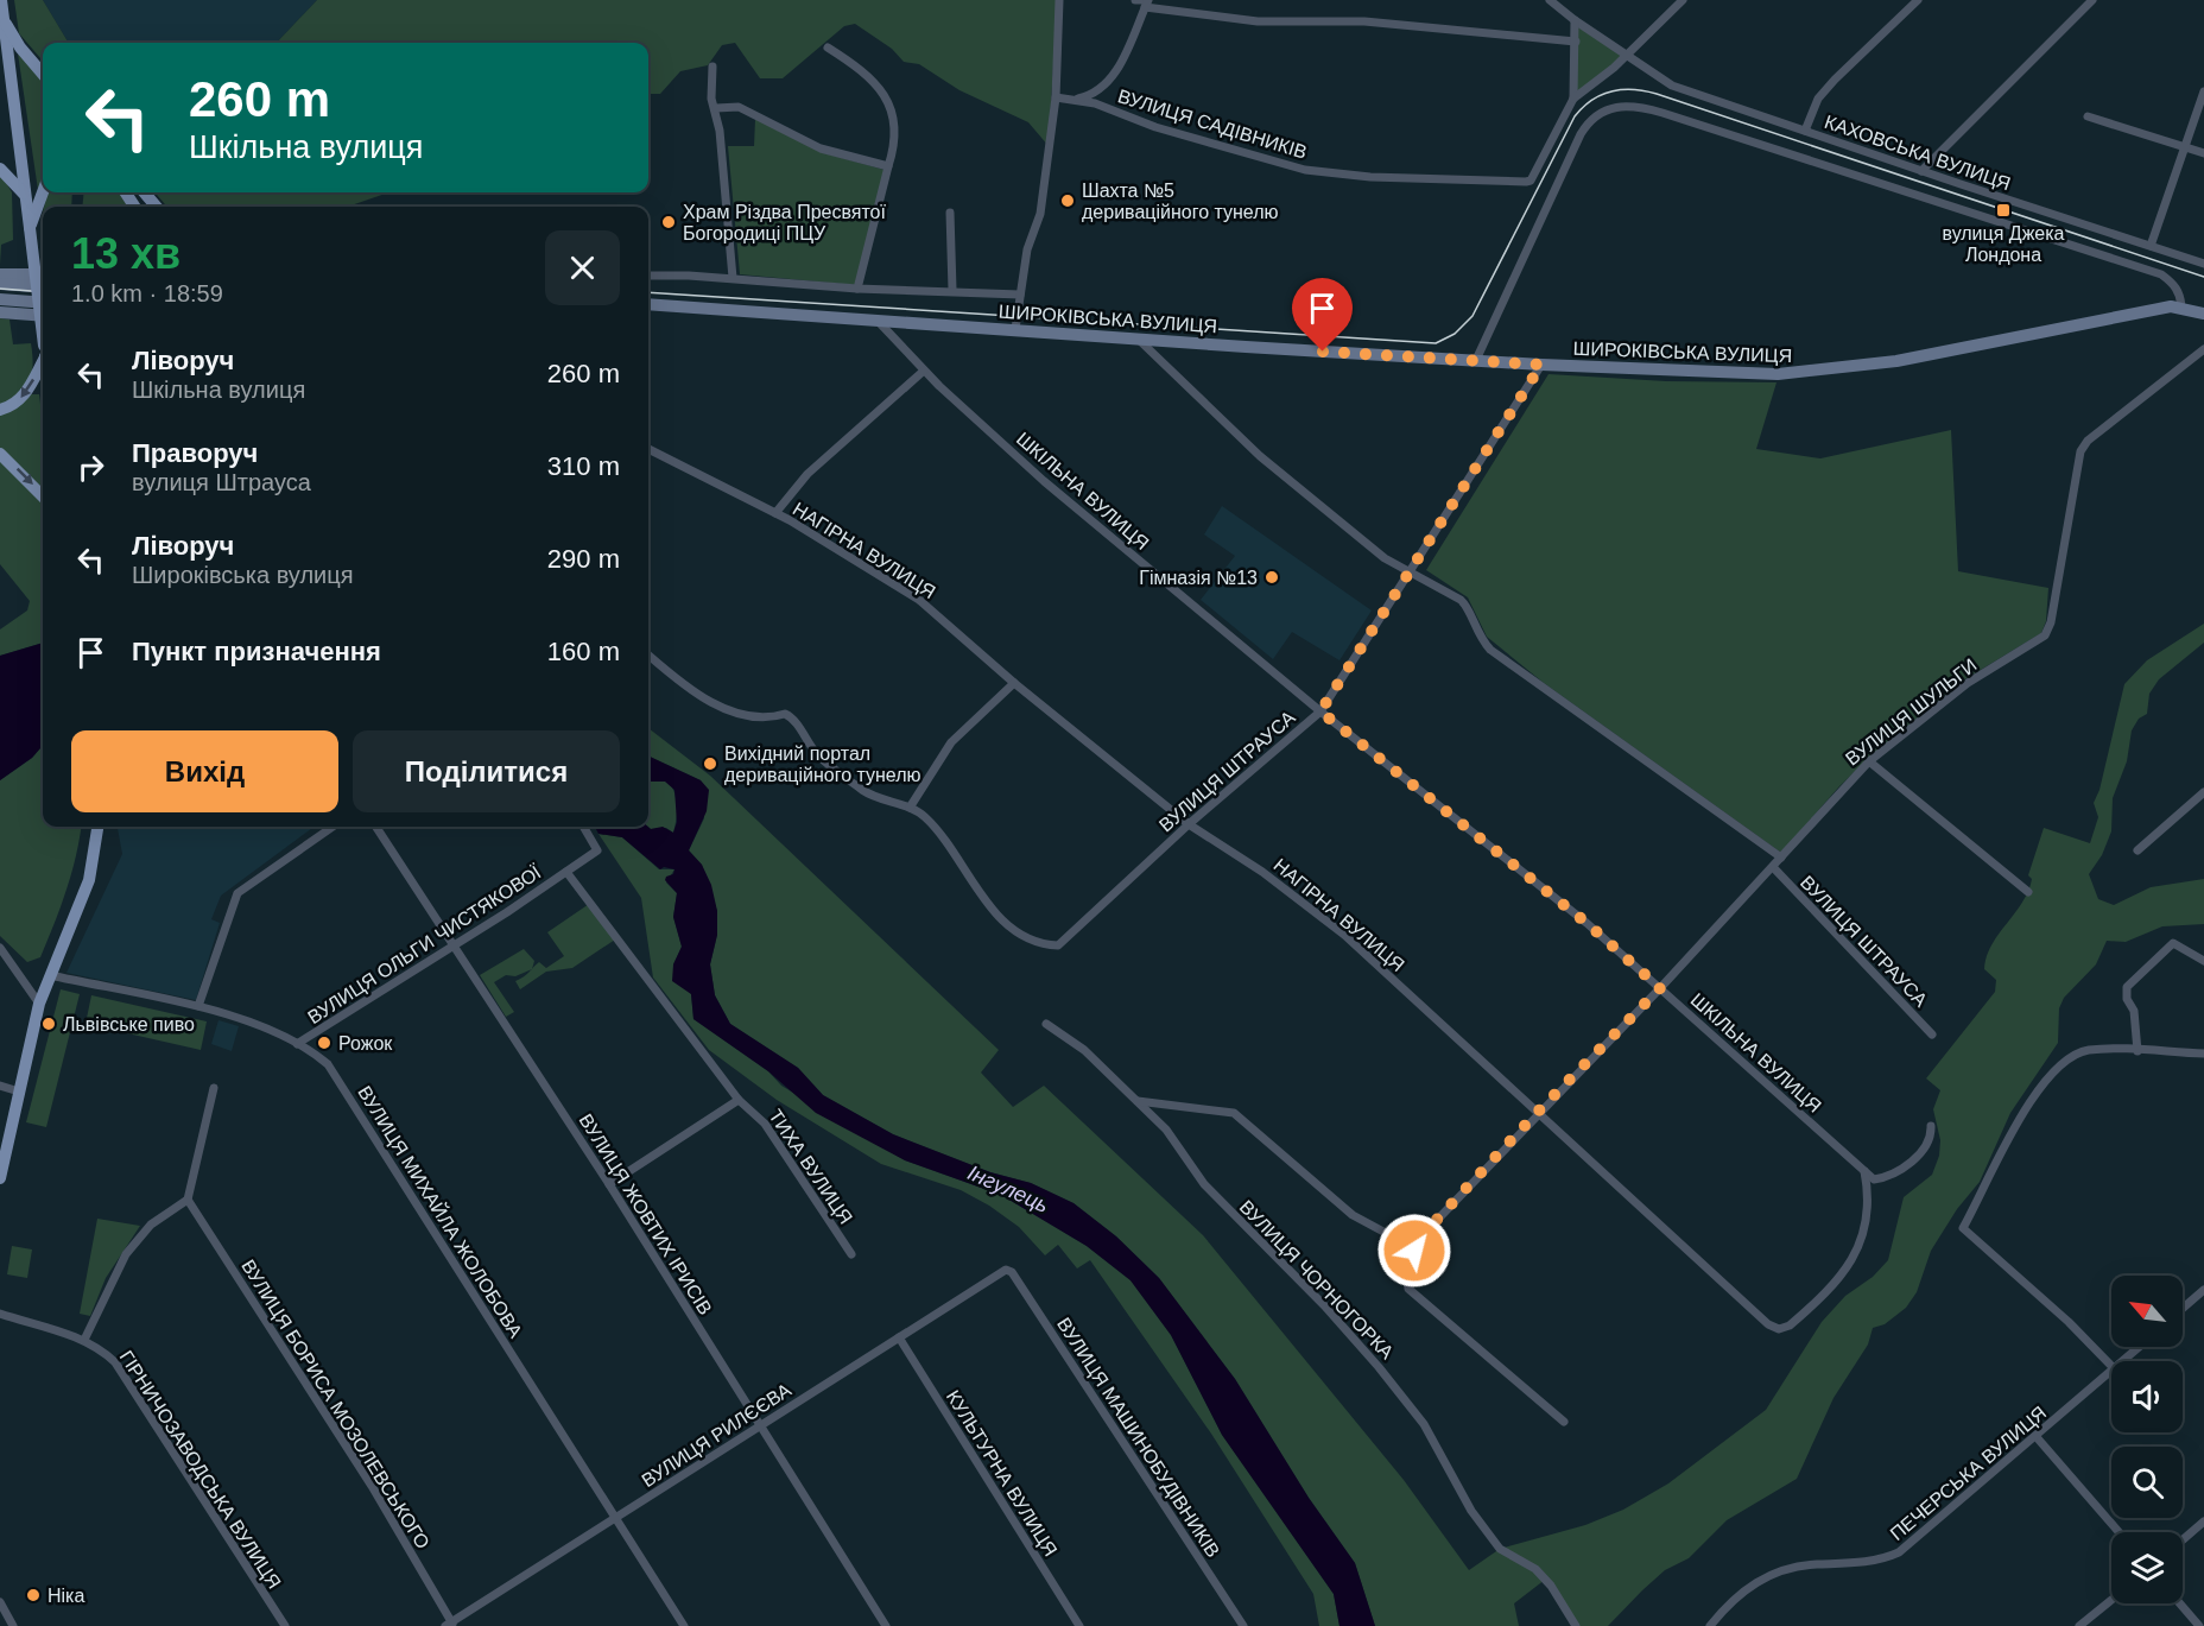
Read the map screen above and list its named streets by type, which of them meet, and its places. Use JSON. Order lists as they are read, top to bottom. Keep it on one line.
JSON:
{"streets":{"main road":["ШИРОКІВСЬКА ВУЛИЦЯ"],"street":["ВУЛИЦЯ САДІВНИКІВ","КАХОВСЬКА ВУЛИЦЯ","ШКІЛЬНА ВУЛИЦЯ","НАГІРНА ВУЛИЦЯ","ВУЛИЦЯ ШУЛЬГИ","ВУЛИЦЯ ШТРАУСА","ВУЛИЦЯ ОЛЬГИ ЧИСТЯКОВОЇ","ТИХА ВУЛИЦЯ","ВУЛИЦЯ МИХАЙЛА ЖОЛОБОВА","ВУЛИЦЯ ЖОВТИХ ІРИСІВ","ВУЛИЦЯ ЧОРНОГОРКА","ВУЛИЦЯ БОРИСА МОЗОЛЕВСЬКОГО","ВУЛИЦЯ РИЛЄЄВА","ВУЛИЦЯ МАШИНОБУДІВНИКІВ","ГІРНИЧОЗАВОДСЬКА ВУЛИЦЯ","КУЛЬТУРНА ВУЛИЦЯ","ПЕЧЕРСЬКА ВУЛИЦЯ"]},"crossings":[["ШИРОКІВСЬКА ВУЛИЦЯ","ШКІЛЬНА ВУЛИЦЯ"],["ШИРОКІВСЬКА ВУЛИЦЯ","ВУЛИЦЯ ШТРАУСА"],["ШКІЛЬНА ВУЛИЦЯ","НАГІРНА ВУЛИЦЯ"],["ШКІЛЬНА ВУЛИЦЯ","ВУЛИЦЯ ШУЛЬГИ"],["ШКІЛЬНА ВУЛИЦЯ","ВУЛИЦЯ ШТРАУСА"],["НАГІРНА ВУЛИЦЯ","ВУЛИЦЯ ШУЛЬГИ"],["НАГІРНА ВУЛИЦЯ","ВУЛИЦЯ ШТРАУСА"],["ВУЛИЦЯ ШУЛЬГИ","ВУЛИЦЯ ШТРАУСА"],["ВУЛИЦЯ ОЛЬГИ ЧИСТЯКОВОЇ","ТИХА ВУЛИЦЯ"],["ВУЛИЦЯ ОЛЬГИ ЧИСТЯКОВОЇ","ВУЛИЦЯ МИХАЙЛА ЖОЛОБОВА"],["ВУЛИЦЯ ОЛЬГИ ЧИСТЯКОВОЇ","ВУЛИЦЯ ЖОВТИХ ІРИСІВ"],["ВУЛИЦЯ МИХАЙЛА ЖОЛОБОВА","ВУЛИЦЯ РИЛЄЄВА"],["ВУЛИЦЯ ЖОВТИХ ІРИСІВ","ВУЛИЦЯ РИЛЄЄВА"],["ВУЛИЦЯ БОРИСА МОЗОЛЕВСЬКОГО","ВУЛИЦЯ РИЛЄЄВА"],["ВУЛИЦЯ РИЛЄЄВА","ВУЛИЦЯ МАШИНОБУДІВНИКІВ"],["ВУЛИЦЯ РИЛЄЄВА","КУЛЬТУРНА ВУЛИЦЯ"]],"water":["Інгулець"],"places":{"other":["Шахта №5 дериваційного тунелю","Храм Різдва Пресвятої Богородиці ПЦУ","Гімназія №13","Вихідний портал дериваційного тунелю","Львівське пиво","Рожок","Ніка"],"transit":["вулиця Джека Лондона"]},"north":"top left","page":{"turn":["260 m","Шкільна вулиця"],"heading":["13 хв","1.0 km · 18:59"],"list":[{"name":"Ліворуч","note":"Шкільна вулиця","value":"260 m"},{"name":"Праворуч","note":"вулиця Штрауса","value":"310 m"},{"name":"Ліворуч","note":"Широківська вулиця","value":"290 m"},{"name":"Пункт призначення","value":"160 m"}],"buttons":["Вихід","Поділитися"]}}
